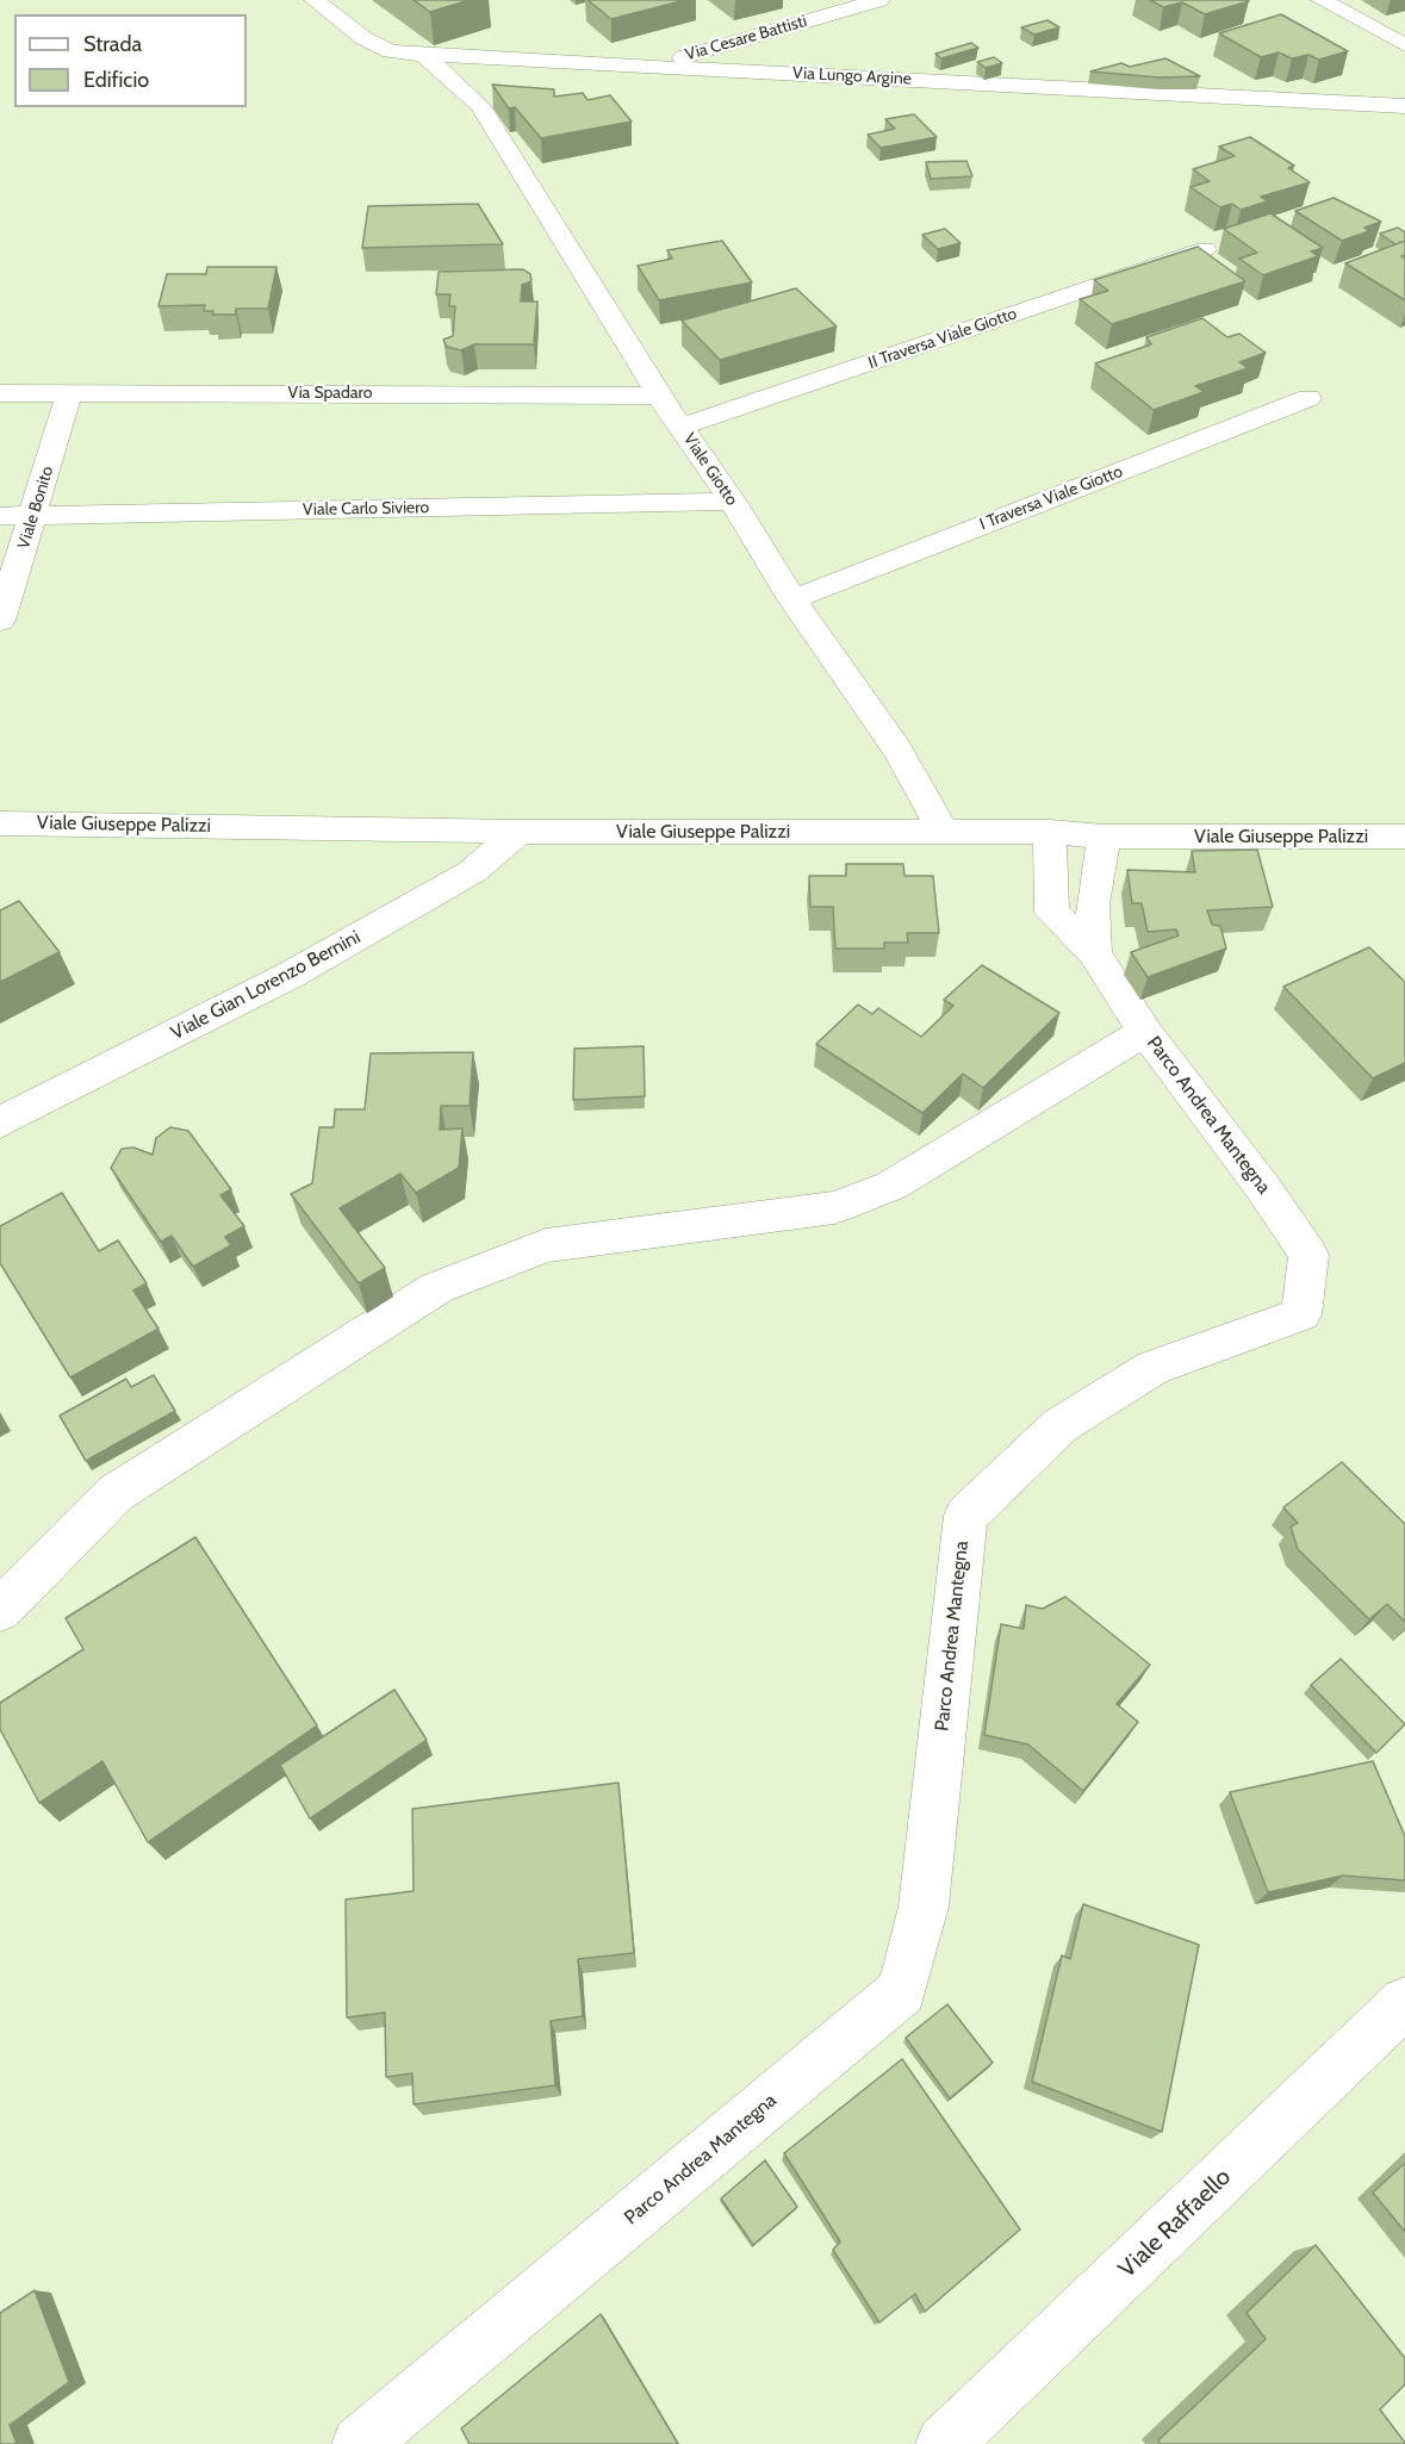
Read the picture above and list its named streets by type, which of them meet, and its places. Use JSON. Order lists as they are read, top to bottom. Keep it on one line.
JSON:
{"streets":{"street":["Via Cesare Battisti","Via Lungo Argine","II Traversa Viale Giotto","Via Spadaro","Viale Giotto","I Traversa Viale Giotto","Viale Bonito","Viale Carlo Siviero","Viale Giuseppe Palizzi","Viale Gian Lorenzo Bernini","Parco Andrea Mantegna","Viale Raffaello"]},"crossings":[["Via Cesare Battisti","Via Lungo Argine"],["Via Lungo Argine","Viale Giotto"],["II Traversa Viale Giotto","Viale Giotto"],["Via Spadaro","Viale Giotto"],["Via Spadaro","Viale Bonito"],["Viale Giotto","I Traversa Viale Giotto"],["Viale Giotto","Viale Carlo Siviero"],["Viale Giotto","Viale Giuseppe Palizzi"],["Viale Bonito","Viale Carlo Siviero"],["Viale Giuseppe Palizzi","Viale Gian Lorenzo Bernini"],["Viale Giuseppe Palizzi","Parco Andrea Mantegna"]],"legend":["Strada","Edificio"]}
